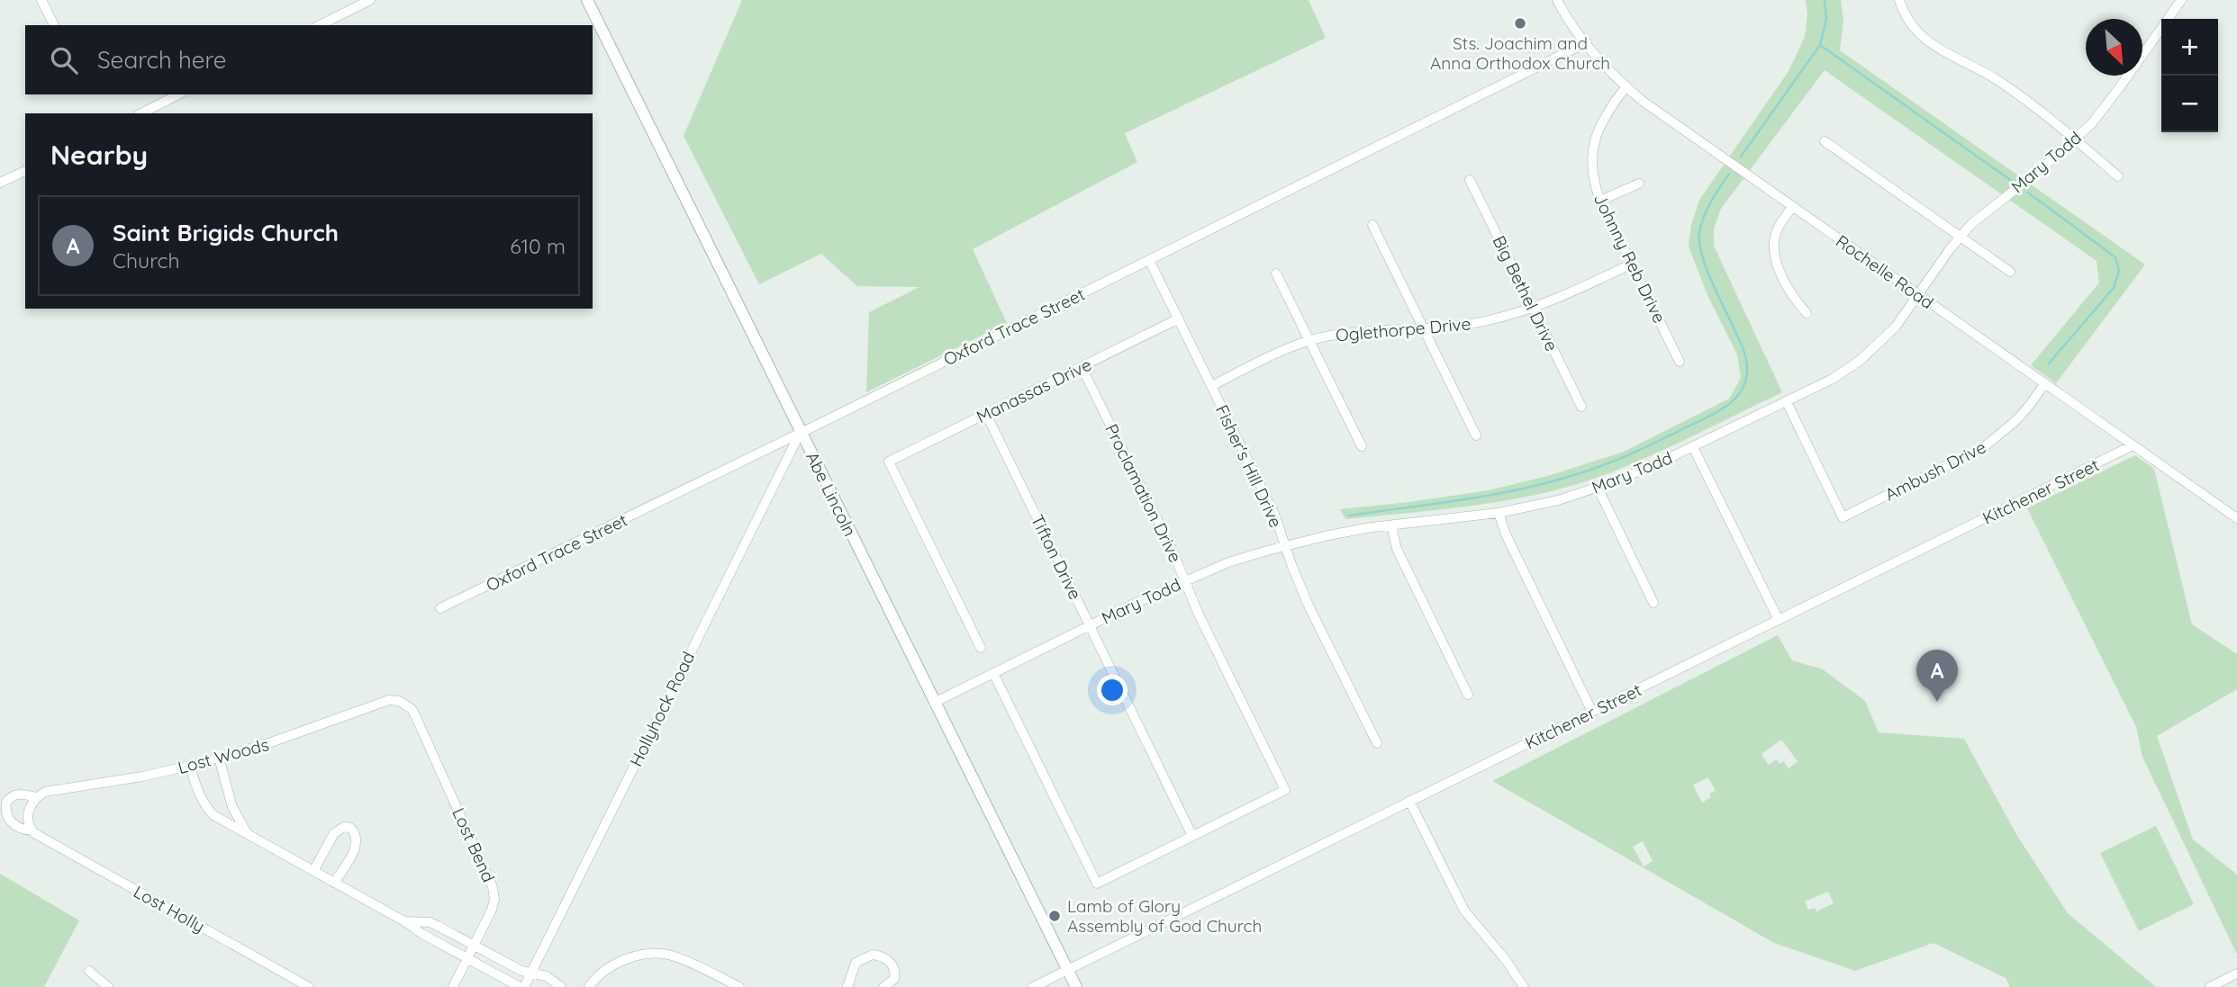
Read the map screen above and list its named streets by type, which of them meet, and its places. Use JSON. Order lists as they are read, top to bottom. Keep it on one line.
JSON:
{"streets":{"street":["Mary Todd","Johnny Reb Drive","Rochelle Road","Big Bethel Drive","Oxford Trace Street","Oglethorpe Drive","Manassas Drive","Fisher's Hill Drive","Ambush Drive","Kitchener Street","Proclamation Drive","Abe Lincoln","Tifton Drive","Hollyhock Road","Lost Woods","Lost Bend","Lost Holly"]},"crossings":[["Mary Todd","Rochelle Road"],["Mary Todd","Fisher's Hill Drive"],["Mary Todd","Ambush Drive"],["Mary Todd","Proclamation Drive"],["Mary Todd","Abe Lincoln"],["Mary Todd","Tifton Drive"],["Johnny Reb Drive","Rochelle Road"],["Johnny Reb Drive","Oglethorpe Drive"],["Rochelle Road","Oxford Trace Street"],["Rochelle Road","Ambush Drive"],["Rochelle Road","Kitchener Street"],["Big Bethel Drive","Oglethorpe Drive"],["Oxford Trace Street","Fisher's Hill Drive"],["Oxford Trace Street","Abe Lincoln"],["Oxford Trace Street","Hollyhock Road"],["Oglethorpe Drive","Fisher's Hill Drive"],["Manassas Drive","Fisher's Hill Drive"],["Manassas Drive","Proclamation Drive"],["Manassas Drive","Tifton Drive"],["Kitchener Street","Abe Lincoln"],["Proclamation Drive","Tifton Drive"],["Abe Lincoln","Hollyhock Road"],["Lost Woods","Lost Bend"],["Lost Woods","Lost Holly"]],"places":["Sts. Joachim and Anna Orthodox Church","Lamb of Glory Assembly of God Church"],"north":"bottom right","page":{"map_buttons":["+","−"],"search":"Search here","heading":"Nearby","list":[{"mark":"A","name":"Saint Brigids Church","note":"Church","value":"610 m"}],"pins":"A"}}
